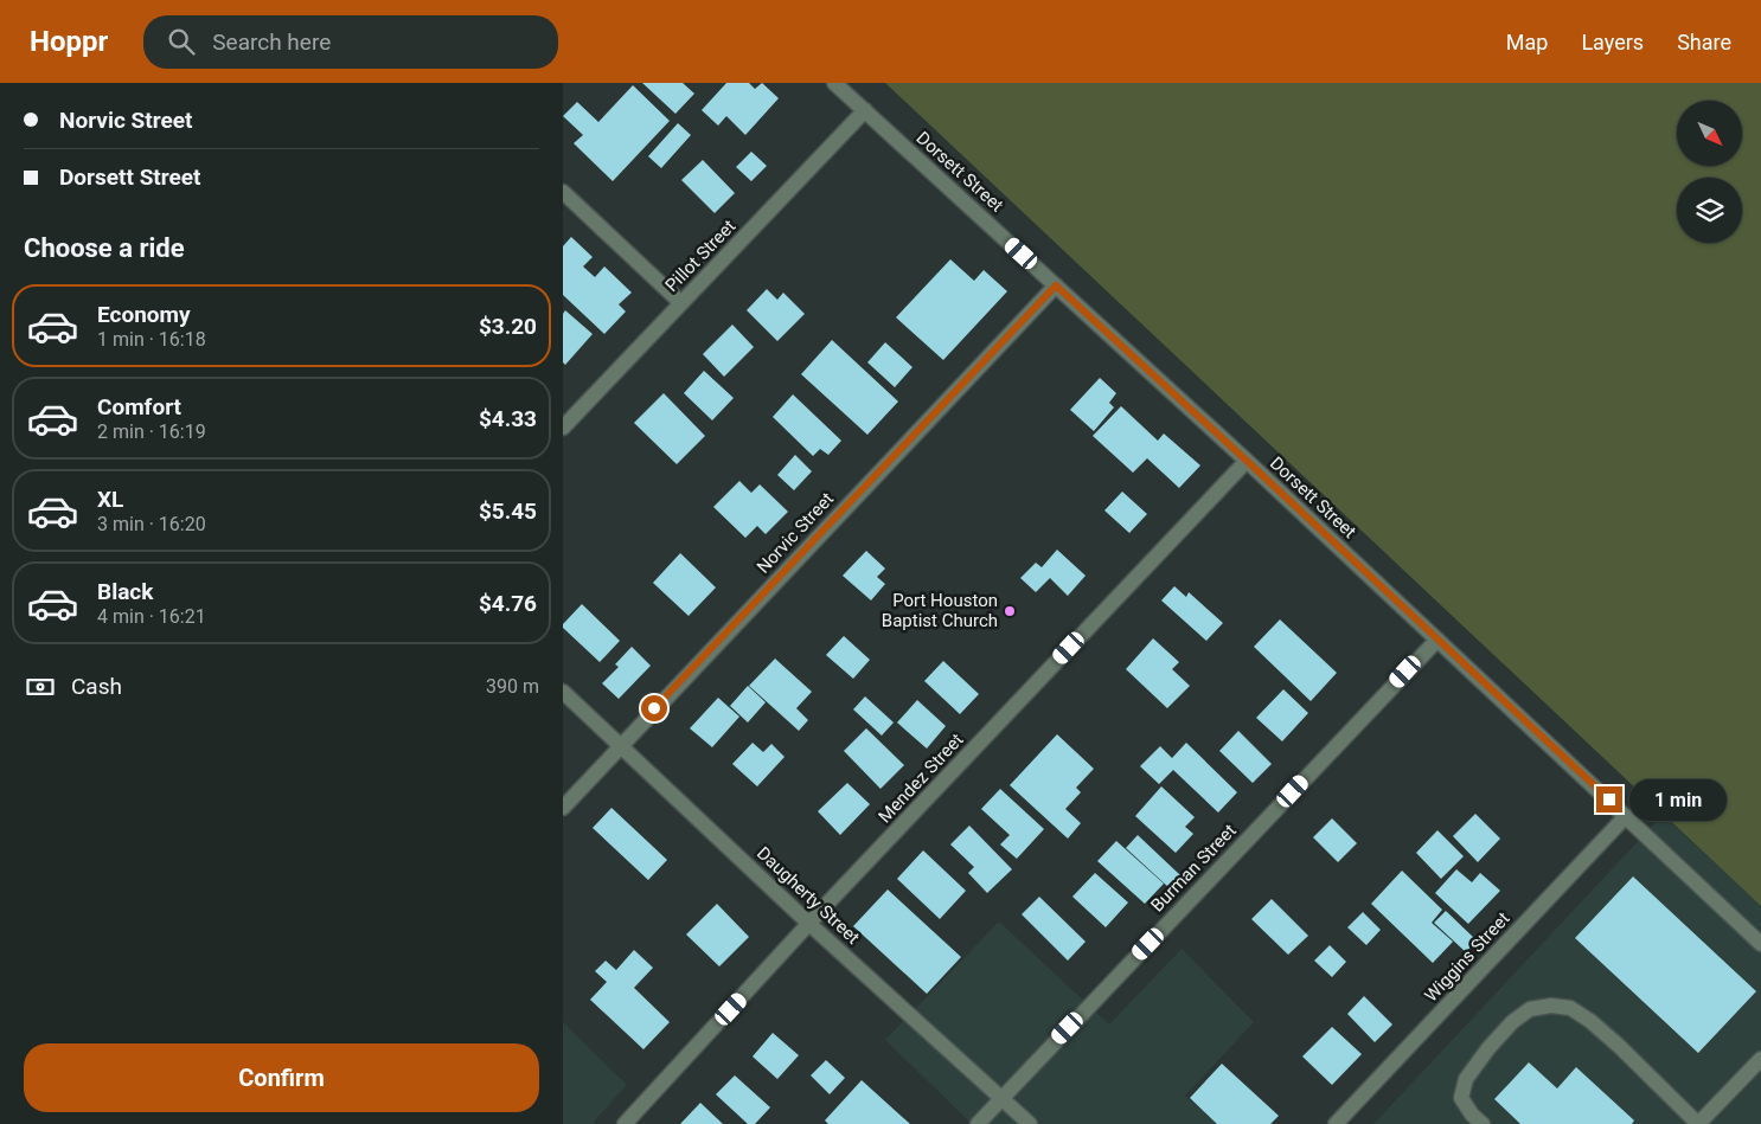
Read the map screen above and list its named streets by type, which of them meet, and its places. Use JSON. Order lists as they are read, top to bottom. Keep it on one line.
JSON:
{"streets":{"street":["Dorsett Street","Pillot Street","Norvic Street","Mendez Street","Burman Street","Daugherty Street","Wiggins Street"]},"crossings":[["Dorsett Street","Pillot Street"],["Dorsett Street","Norvic Street"],["Dorsett Street","Mendez Street"],["Dorsett Street","Burman Street"],["Dorsett Street","Wiggins Street"],["Norvic Street","Daugherty Street"],["Mendez Street","Daugherty Street"],["Burman Street","Daugherty Street"]],"places":["Port Houston Baptist Church"],"north":"bottom right","page":{"header":"Hoppr","search":"Search here","nav":["Map","Layers","Share"],"banner":["Norvic Street","Dorsett Street"],"heading":"Choose a ride","list":[{"name":"Economy","note":"1 min · 16:18","value":"$3.20"},{"name":"Comfort","note":"2 min · 16:19","value":"$4.33"},{"name":"XL","note":"3 min · 16:20","value":"$5.45"},{"name":"Black","note":"4 min · 16:21","value":"$4.76"}],"pay":["Cash","390 m"],"bubble":"1 min","buttons":"Confirm"}}
